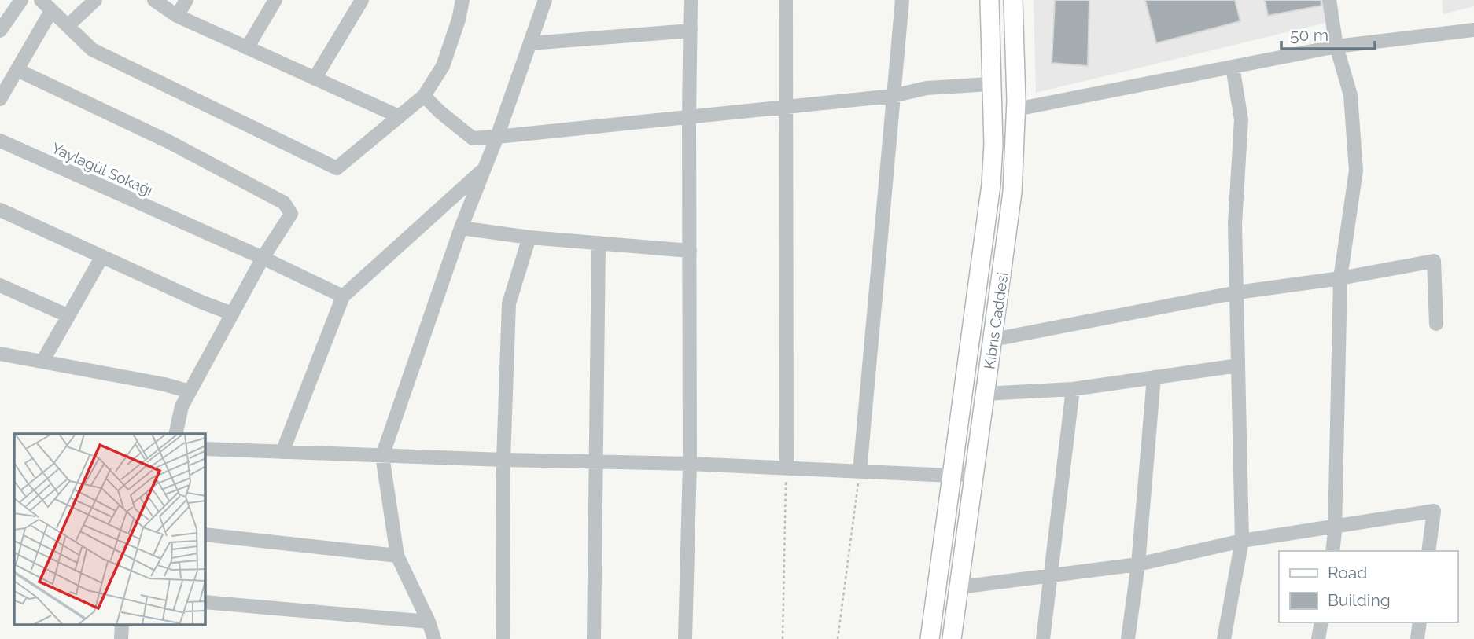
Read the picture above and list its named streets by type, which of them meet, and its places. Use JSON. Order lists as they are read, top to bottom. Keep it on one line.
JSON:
{"streets":{"main road":["Kıbrıs Caddesi"],"street":["Yaylagül Sokağı"]},"legend":["Road","Building"],"scale_bar":"50 m"}
